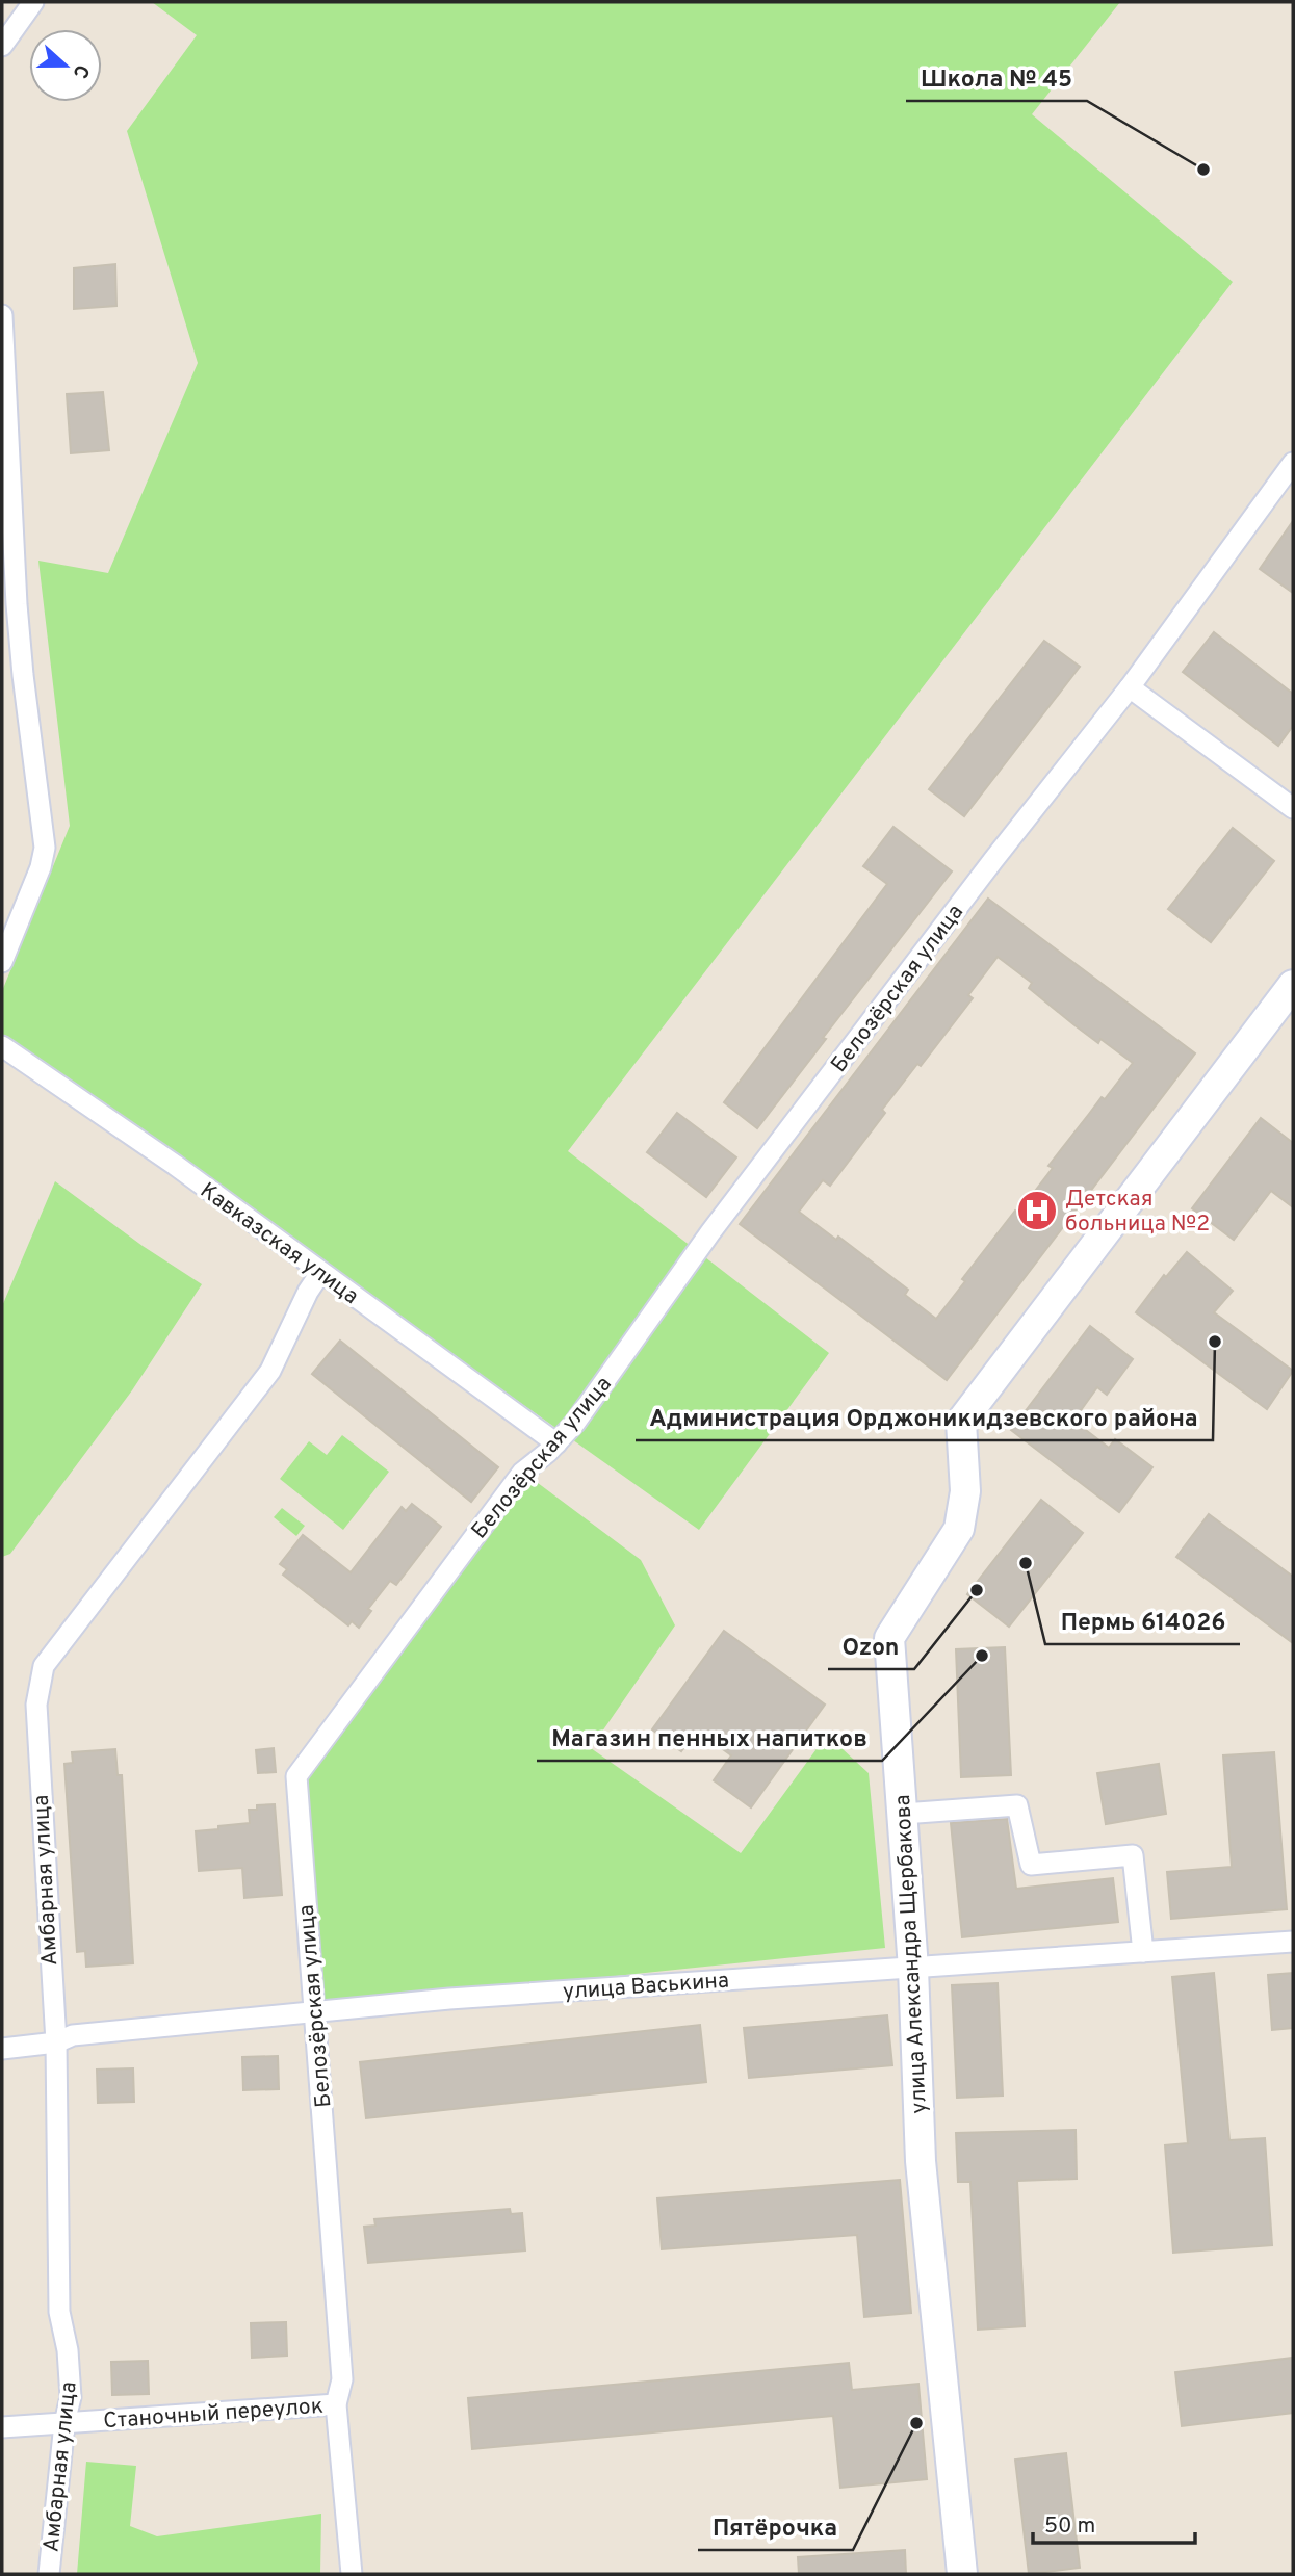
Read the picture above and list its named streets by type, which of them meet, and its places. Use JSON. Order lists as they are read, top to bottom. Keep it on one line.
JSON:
{"streets":{"street":["Белозёрская улица","Кавказская улица","Амбарная улица","улица Александра Щербакова","улица Васькина","Станочный переулок"]},"crossings":[["Белозёрская улица","Кавказская улица"],["Белозёрская улица","улица Васькина"],["Белозёрская улица","Станочный переулок"],["Кавказская улица","Амбарная улица"],["Амбарная улица","улица Васькина"],["Амбарная улица","Станочный переулок"],["улица Александра Щербакова","улица Васькина"]],"places":{"other":["Школа № 45","Администрация Орджоникидзевского района","Пермь 614026","Ozon","Магазин пенных напитков","Пятёрочка"],"hospital":["Детская больница №2"]},"scale_bar":"50 m","north":"right"}
